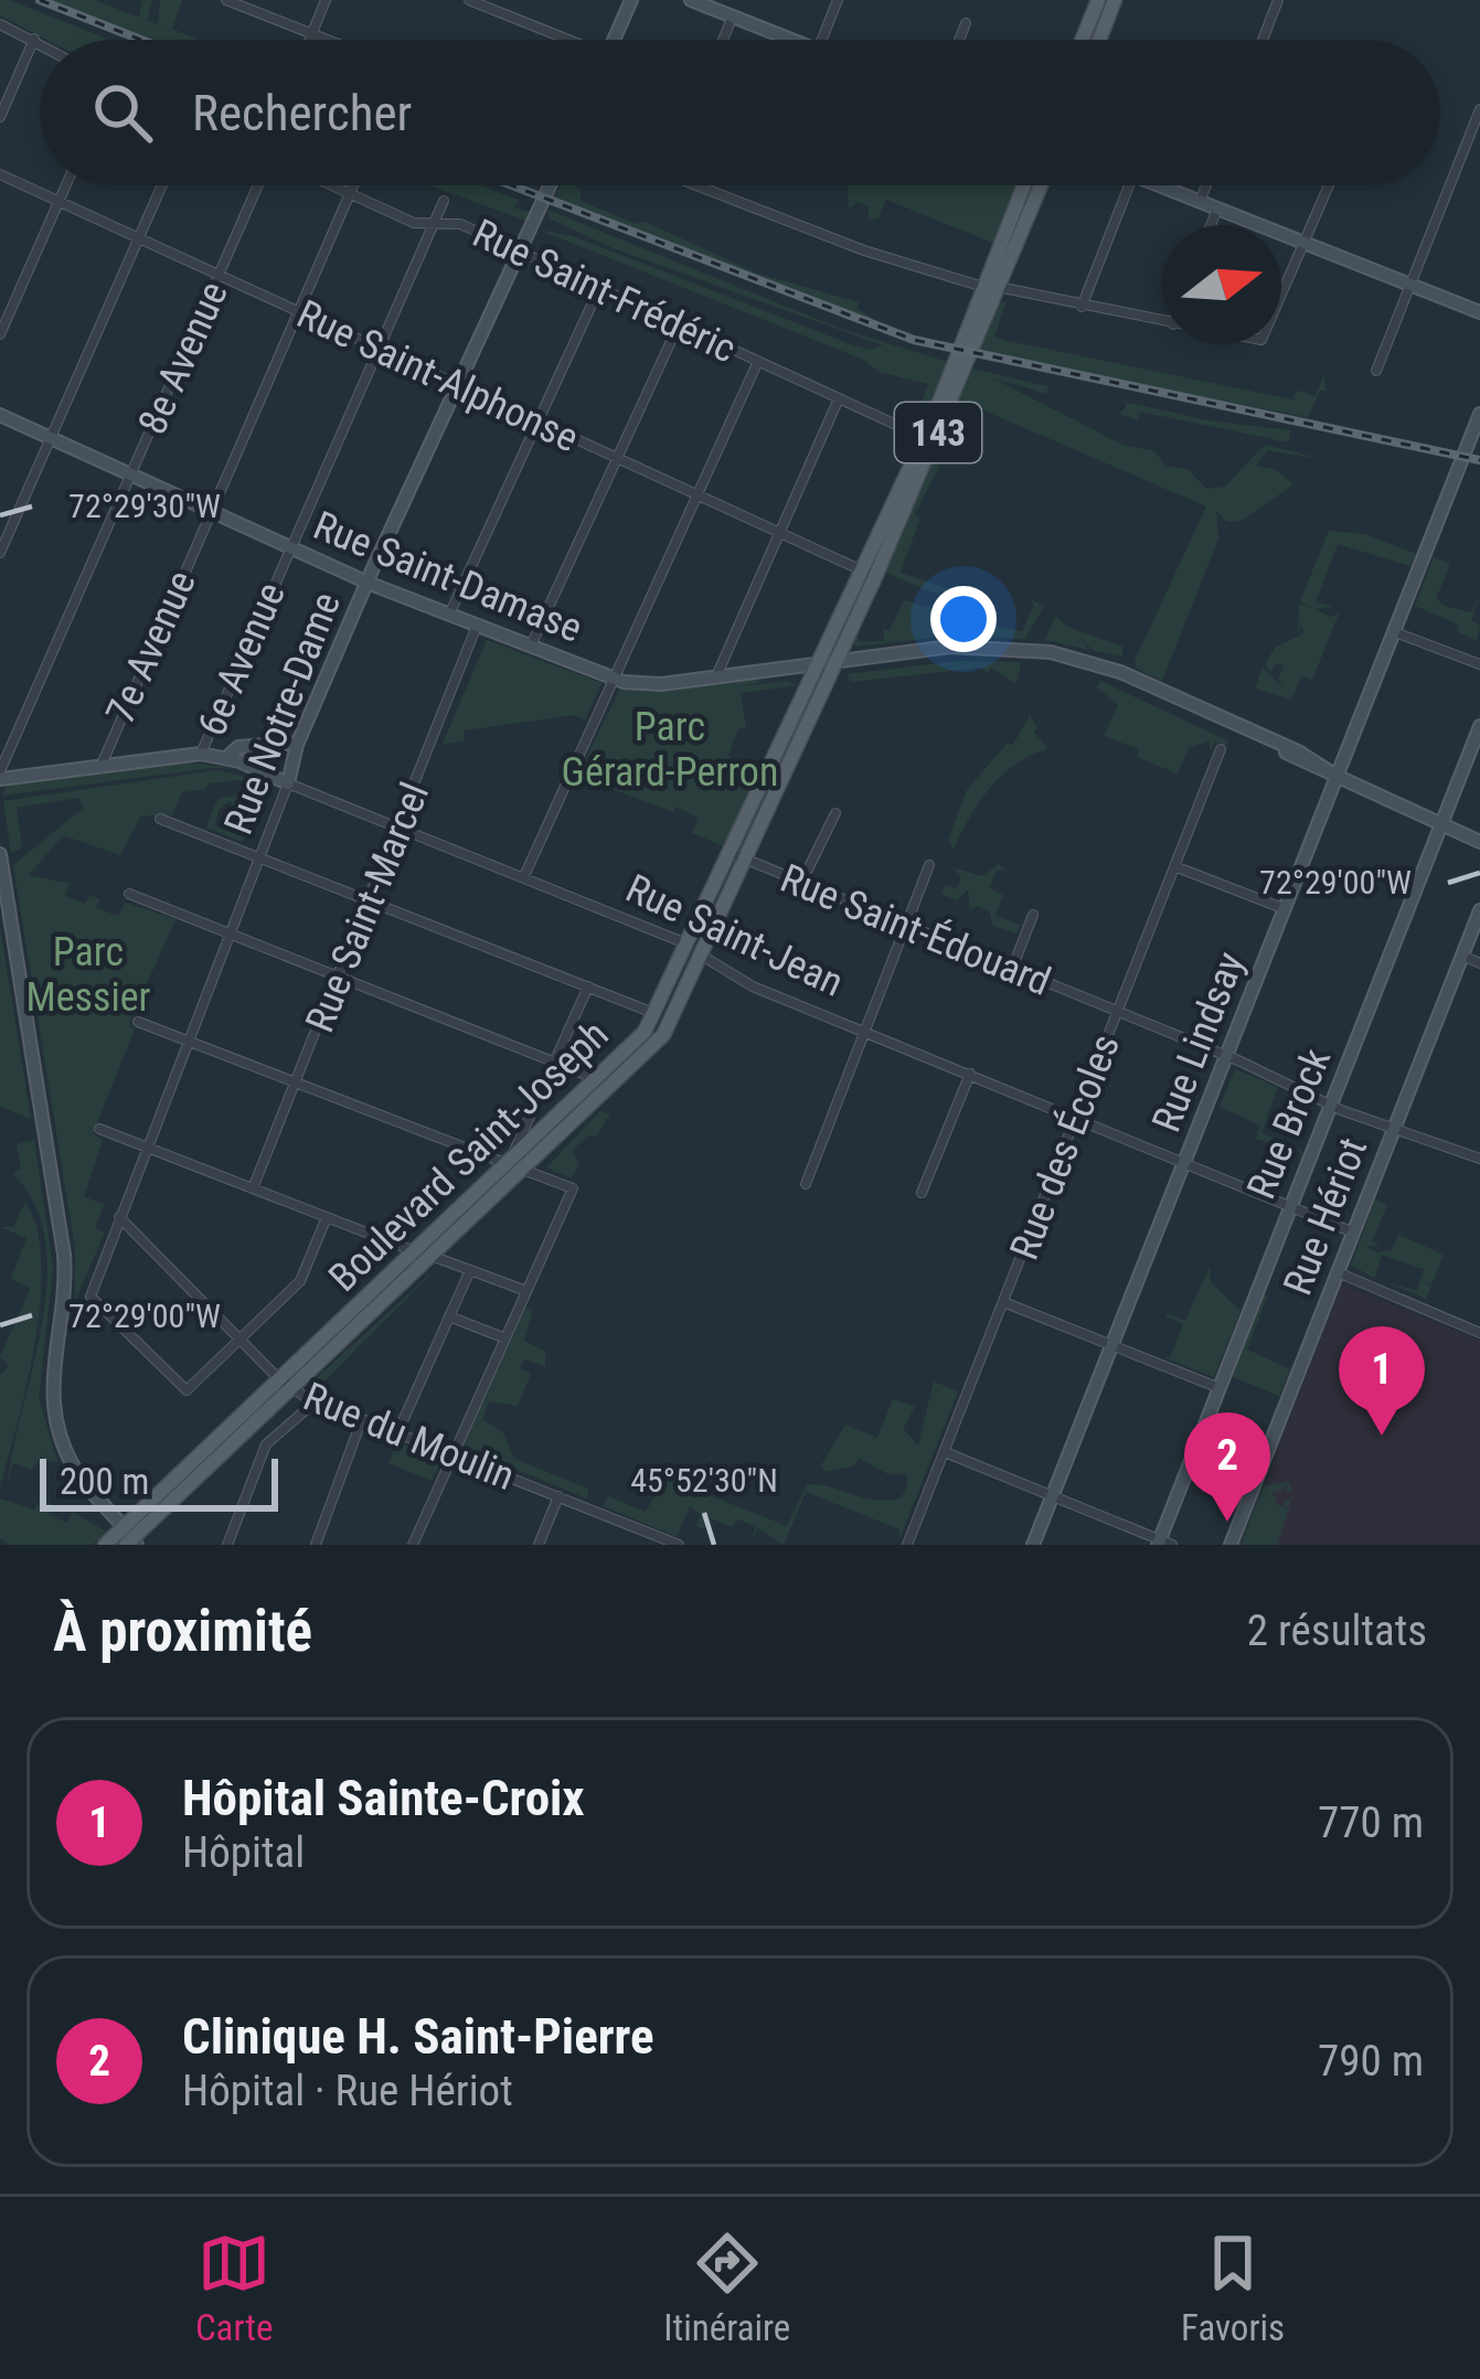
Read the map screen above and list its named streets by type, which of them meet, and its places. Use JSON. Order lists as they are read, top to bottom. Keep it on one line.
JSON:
{"streets":{"main road":["143","Boulevard Saint-Joseph"],"street":["Rue Saint-Frédéric","8e Avenue","Rue Saint-Alphonse","Rue Saint-Damase","7e Avenue","6e Avenue","Rue Notre-Dame","Rue Saint-Marcel","Rue Saint-Édouard","Rue Saint-Jean","Rue Lindsay","Rue Brock","Rue des Écoles","Rue Hériot","Rue du Moulin"]},"crossings":[["Rue Saint-Frédéric","7e Avenue"],["Rue Saint-Frédéric","6e Avenue"],["Rue Saint-Frédéric","Rue Notre-Dame"],["Rue Saint-Frédéric","Boulevard Saint-Joseph"],["8e Avenue","Rue Saint-Alphonse"],["8e Avenue","Rue Saint-Damase"],["8e Avenue","Rue Saint-Jean"],["Rue Saint-Alphonse","7e Avenue"],["Rue Saint-Alphonse","6e Avenue"],["Rue Saint-Alphonse","Rue Notre-Dame"],["Rue Saint-Alphonse","Boulevard Saint-Joseph"],["Rue Saint-Damase","7e Avenue"],["Rue Saint-Damase","6e Avenue"],["Rue Saint-Damase","Rue Notre-Dame"],["Rue Saint-Damase","Rue Saint-Marcel"],["Rue Saint-Damase","Rue Lindsay"],["Rue Saint-Damase","Rue Brock"],["Rue Saint-Damase","Boulevard Saint-Joseph"],["7e Avenue","Rue Saint-Jean"],["6e Avenue","Rue Saint-Jean"],["Rue Notre-Dame","Rue Saint-Jean"],["Rue Notre-Dame","Rue du Moulin"],["Rue Saint-Marcel","Rue Saint-Jean"],["Rue Saint-Édouard","Rue Lindsay"],["Rue Saint-Édouard","Rue Brock"],["Rue Saint-Édouard","Rue des Écoles"],["Rue Saint-Édouard","Boulevard Saint-Joseph"],["Rue Saint-Édouard","Rue Hériot"],["Rue Saint-Jean","Rue Lindsay"],["Rue Saint-Jean","Rue Brock"],["Rue Saint-Jean","Rue des Écoles"],["Rue Saint-Jean","Boulevard Saint-Joseph"],["Rue Saint-Jean","Rue Hériot"],["Boulevard Saint-Joseph","Rue du Moulin"]],"parks":["Parc Gérard-Perron","Parc Messier"],"scale_bar":"200 m","north":"right","page":{"search":"Rechercher","pins":["1","2"],"scale":"200 m","heading":["À proximité","2 résultats"],"list":[{"mark":"1","name":"Hôpital Sainte-Croix","note":"Hôpital","value":"770 m"},{"mark":"2","name":"Clinique H. Saint-Pierre","note":"Hôpital · Rue Hériot","value":"790 m"}],"nav":["Carte","Itinéraire","Favoris"]},"coordinates":["72°29'30\"W","72°29'00\"W","45°52'30\"N"]}
